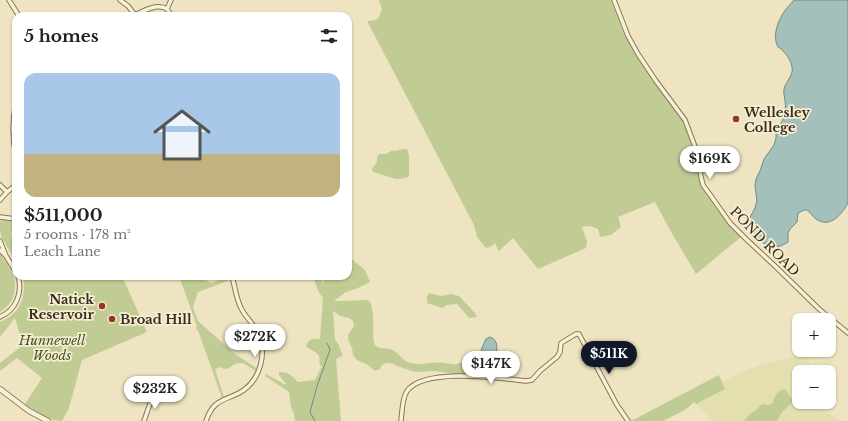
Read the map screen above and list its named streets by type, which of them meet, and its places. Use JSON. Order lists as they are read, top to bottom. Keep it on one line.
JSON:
{"streets":{"street":["POND ROAD"]},"parks":["Hunnewell Woods"],"places":["Wellesley College","Natick Reservoir","Broad Hill"],"page":{"heading":"5 homes","list":[{"name":"$511,000","note":"5 rooms · 178 m² · Leach Lane"}],"price":["$169K","$272K","$511K","$147K","$232K"],"map_buttons":["+","−"]}}
